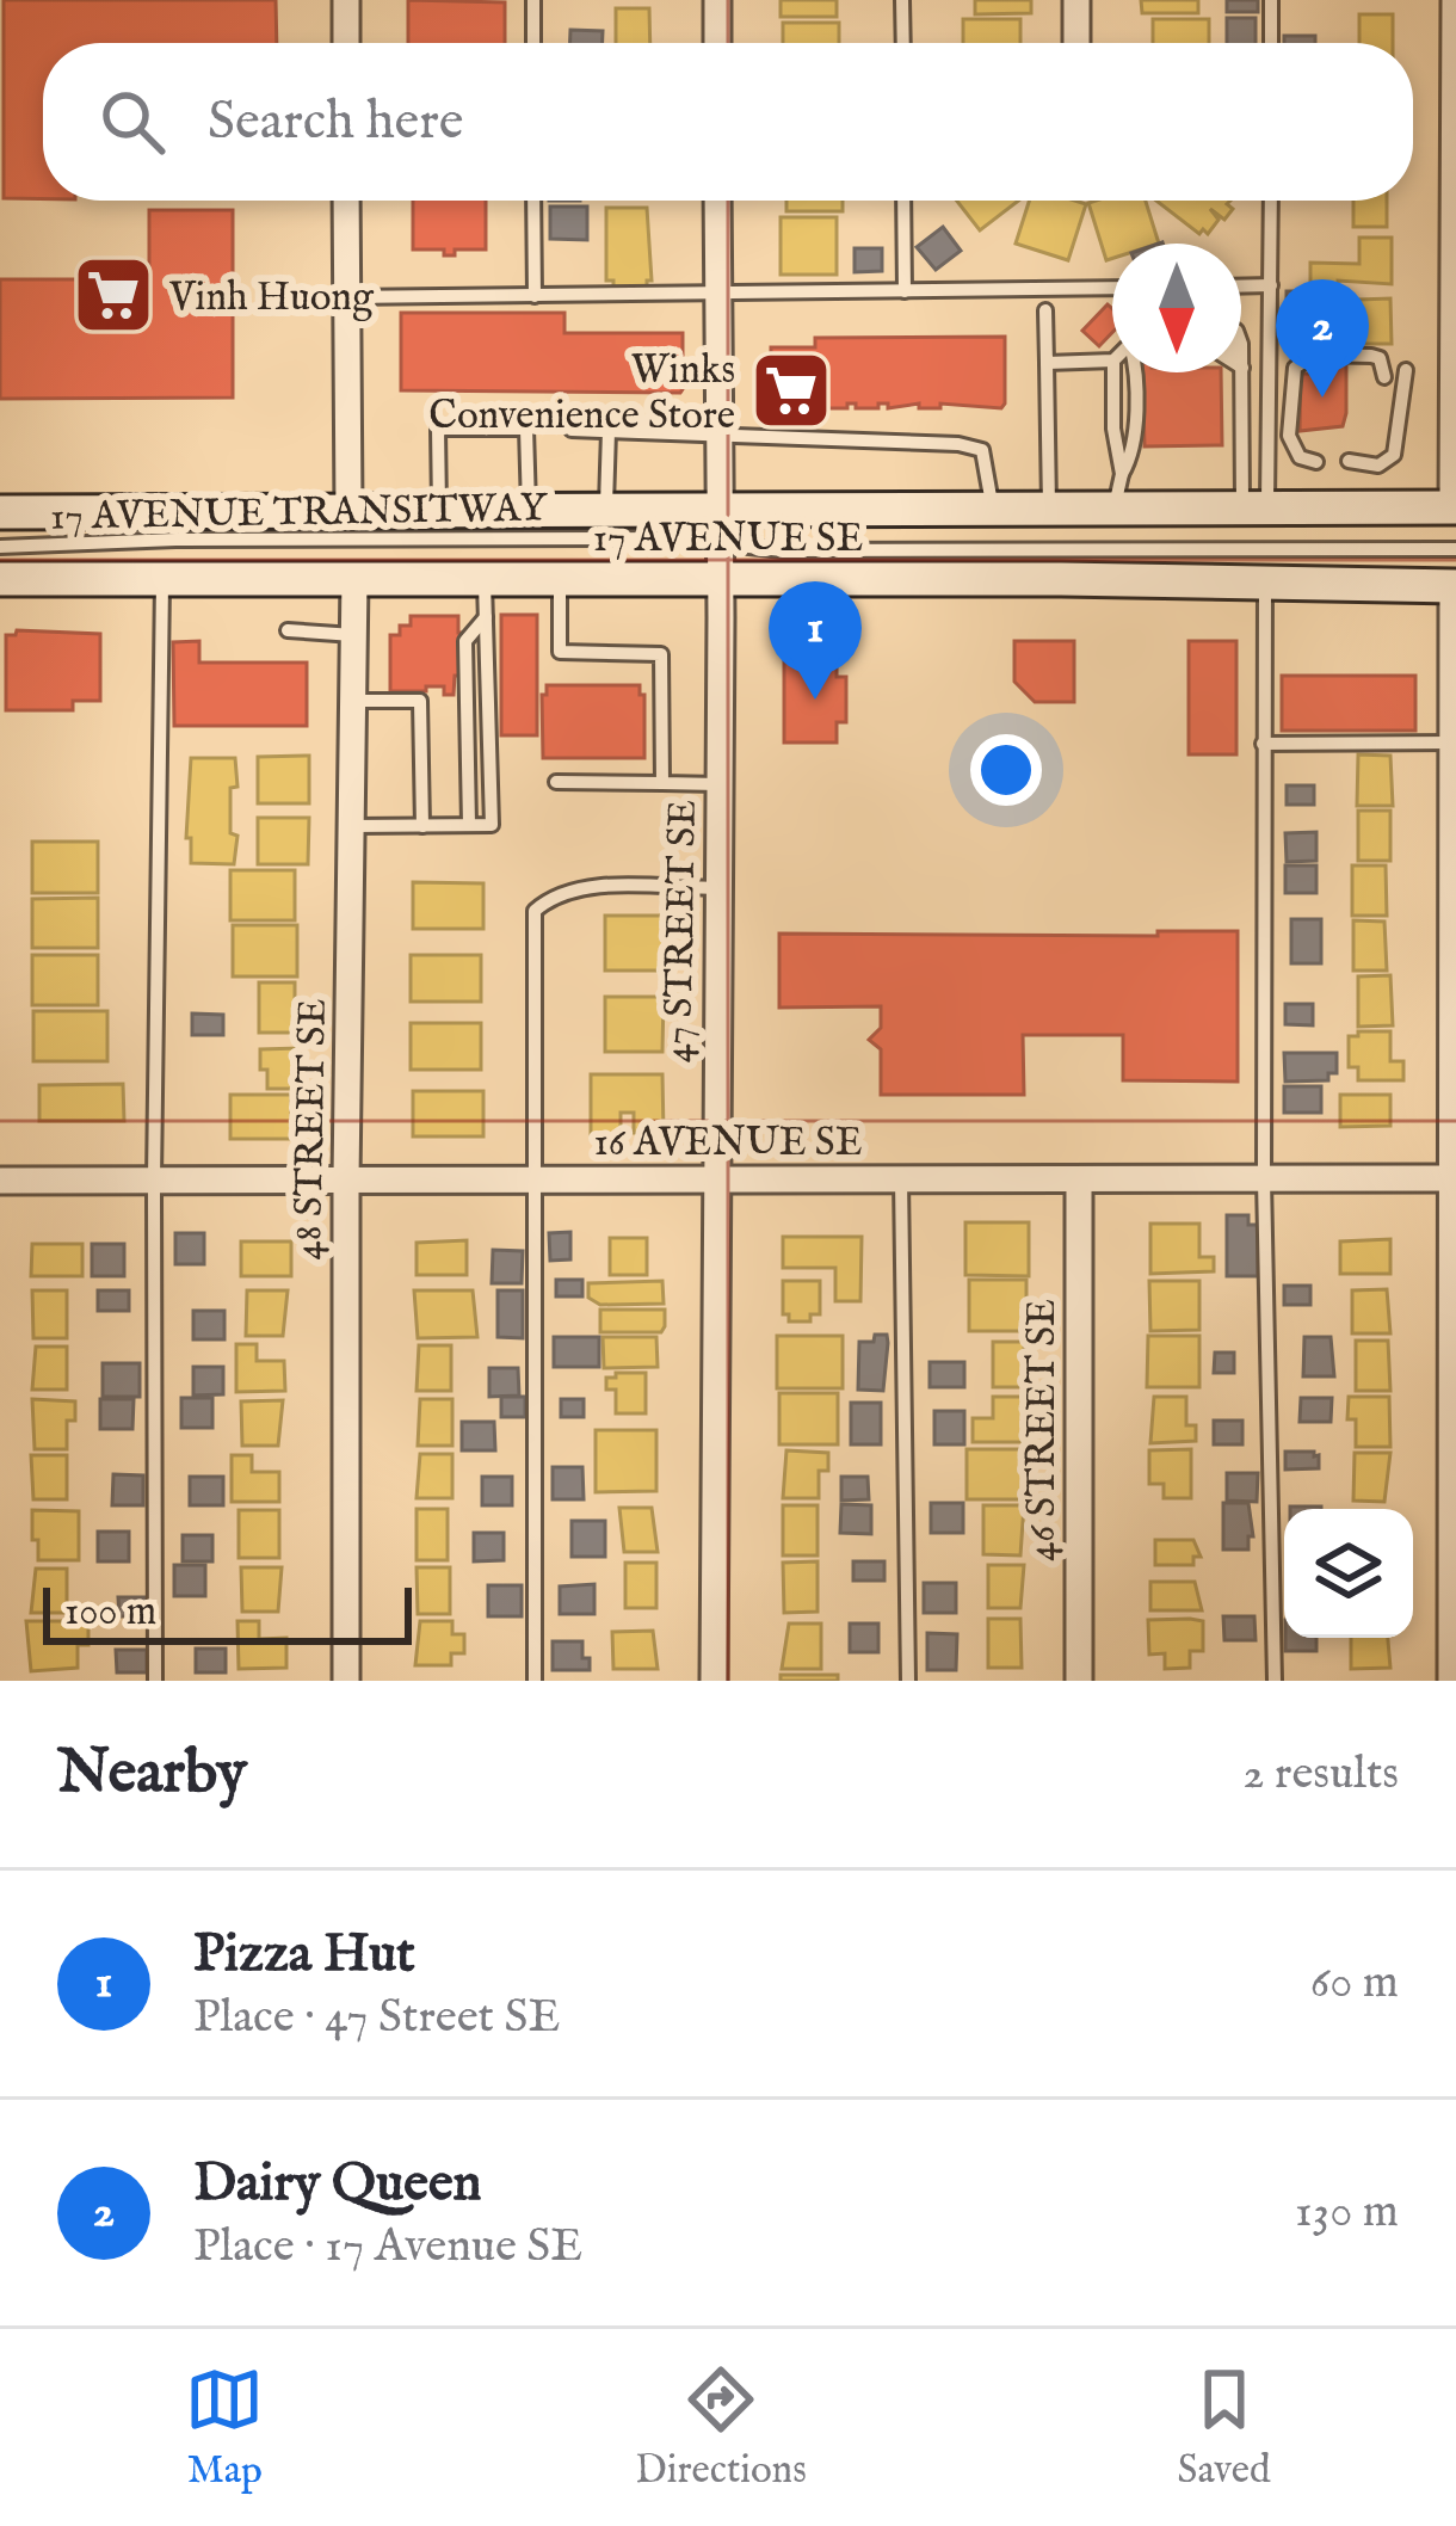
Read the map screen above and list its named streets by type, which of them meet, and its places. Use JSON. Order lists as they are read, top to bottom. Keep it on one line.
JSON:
{"streets":{"main road":["17 AVENUE SE"],"street":["47 STREET SE","48 STREET SE","16 AVENUE SE","46 STREET SE"],"lane":["17 AVENUE TRANSITWAY"]},"crossings":[["17 AVENUE TRANSITWAY","47 STREET SE"],["17 AVENUE SE","47 STREET SE"],["17 AVENUE SE","48 STREET SE"],["47 STREET SE","16 AVENUE SE"],["48 STREET SE","16 AVENUE SE"],["16 AVENUE SE","46 STREET SE"]],"places":{"supermarket":["Vinh Huong","Winks Convenience Store"]},"scale_bar":"100 m","north":"bottom","page":{"search":"Search here","pins":["2","1"],"scale":"100 m","heading":["Nearby","2 results"],"list":[{"mark":"1","name":"Pizza Hut","note":"Place · 47 Street SE","value":"60 m"},{"mark":"2","name":"Dairy Queen","note":"Place · 17 Avenue SE","value":"130 m"}],"nav":["Map","Directions","Saved"]}}
